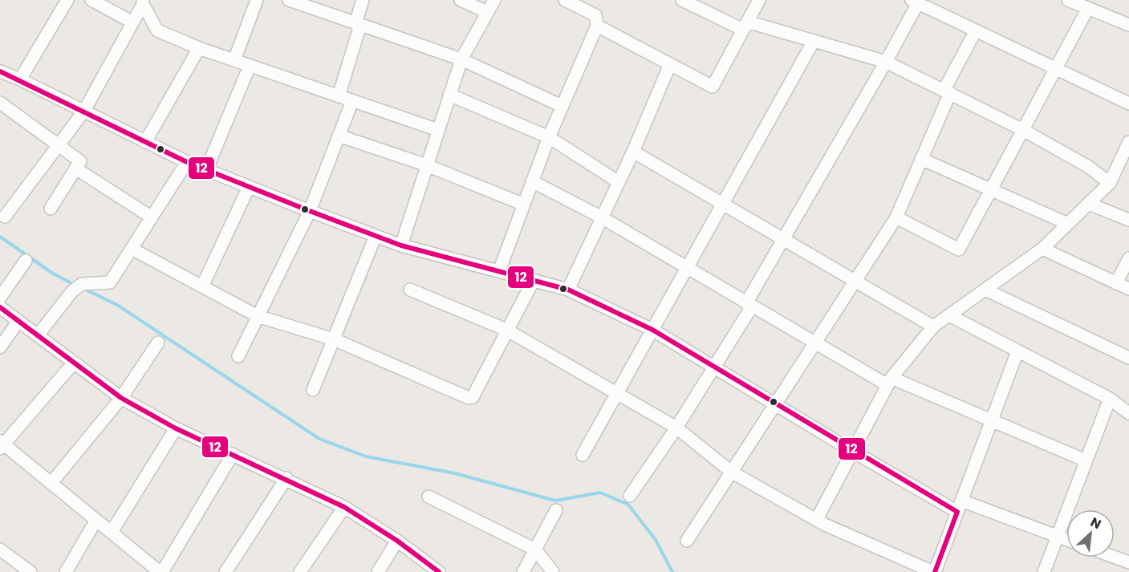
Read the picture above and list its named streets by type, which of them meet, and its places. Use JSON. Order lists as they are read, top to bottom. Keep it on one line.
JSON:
{"lines":["transit line 12"],"north":"top right"}
